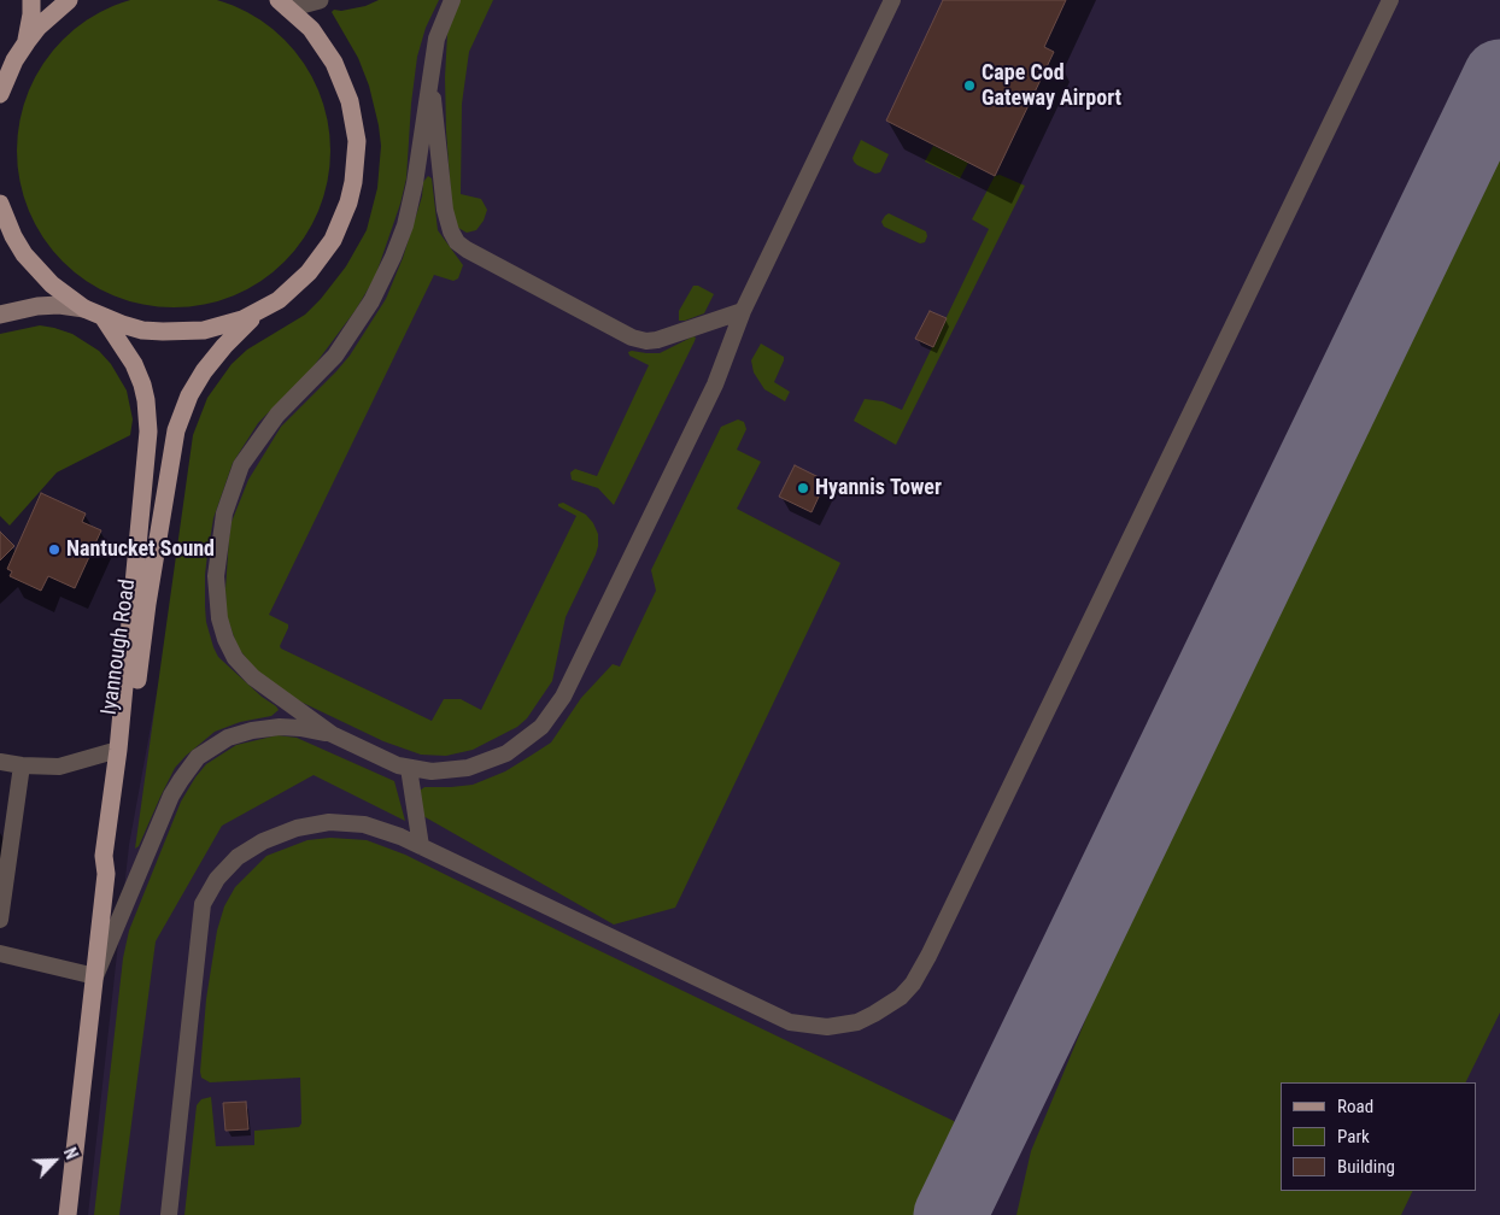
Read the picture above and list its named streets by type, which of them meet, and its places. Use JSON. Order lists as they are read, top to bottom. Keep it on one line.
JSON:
{"streets":{"main road":["Iyannough Road"]},"places":["Cape Cod Gateway Airport","Hyannis Tower","Nantucket Sound"],"legend":["Road","Park","Building"],"north":"top right"}
